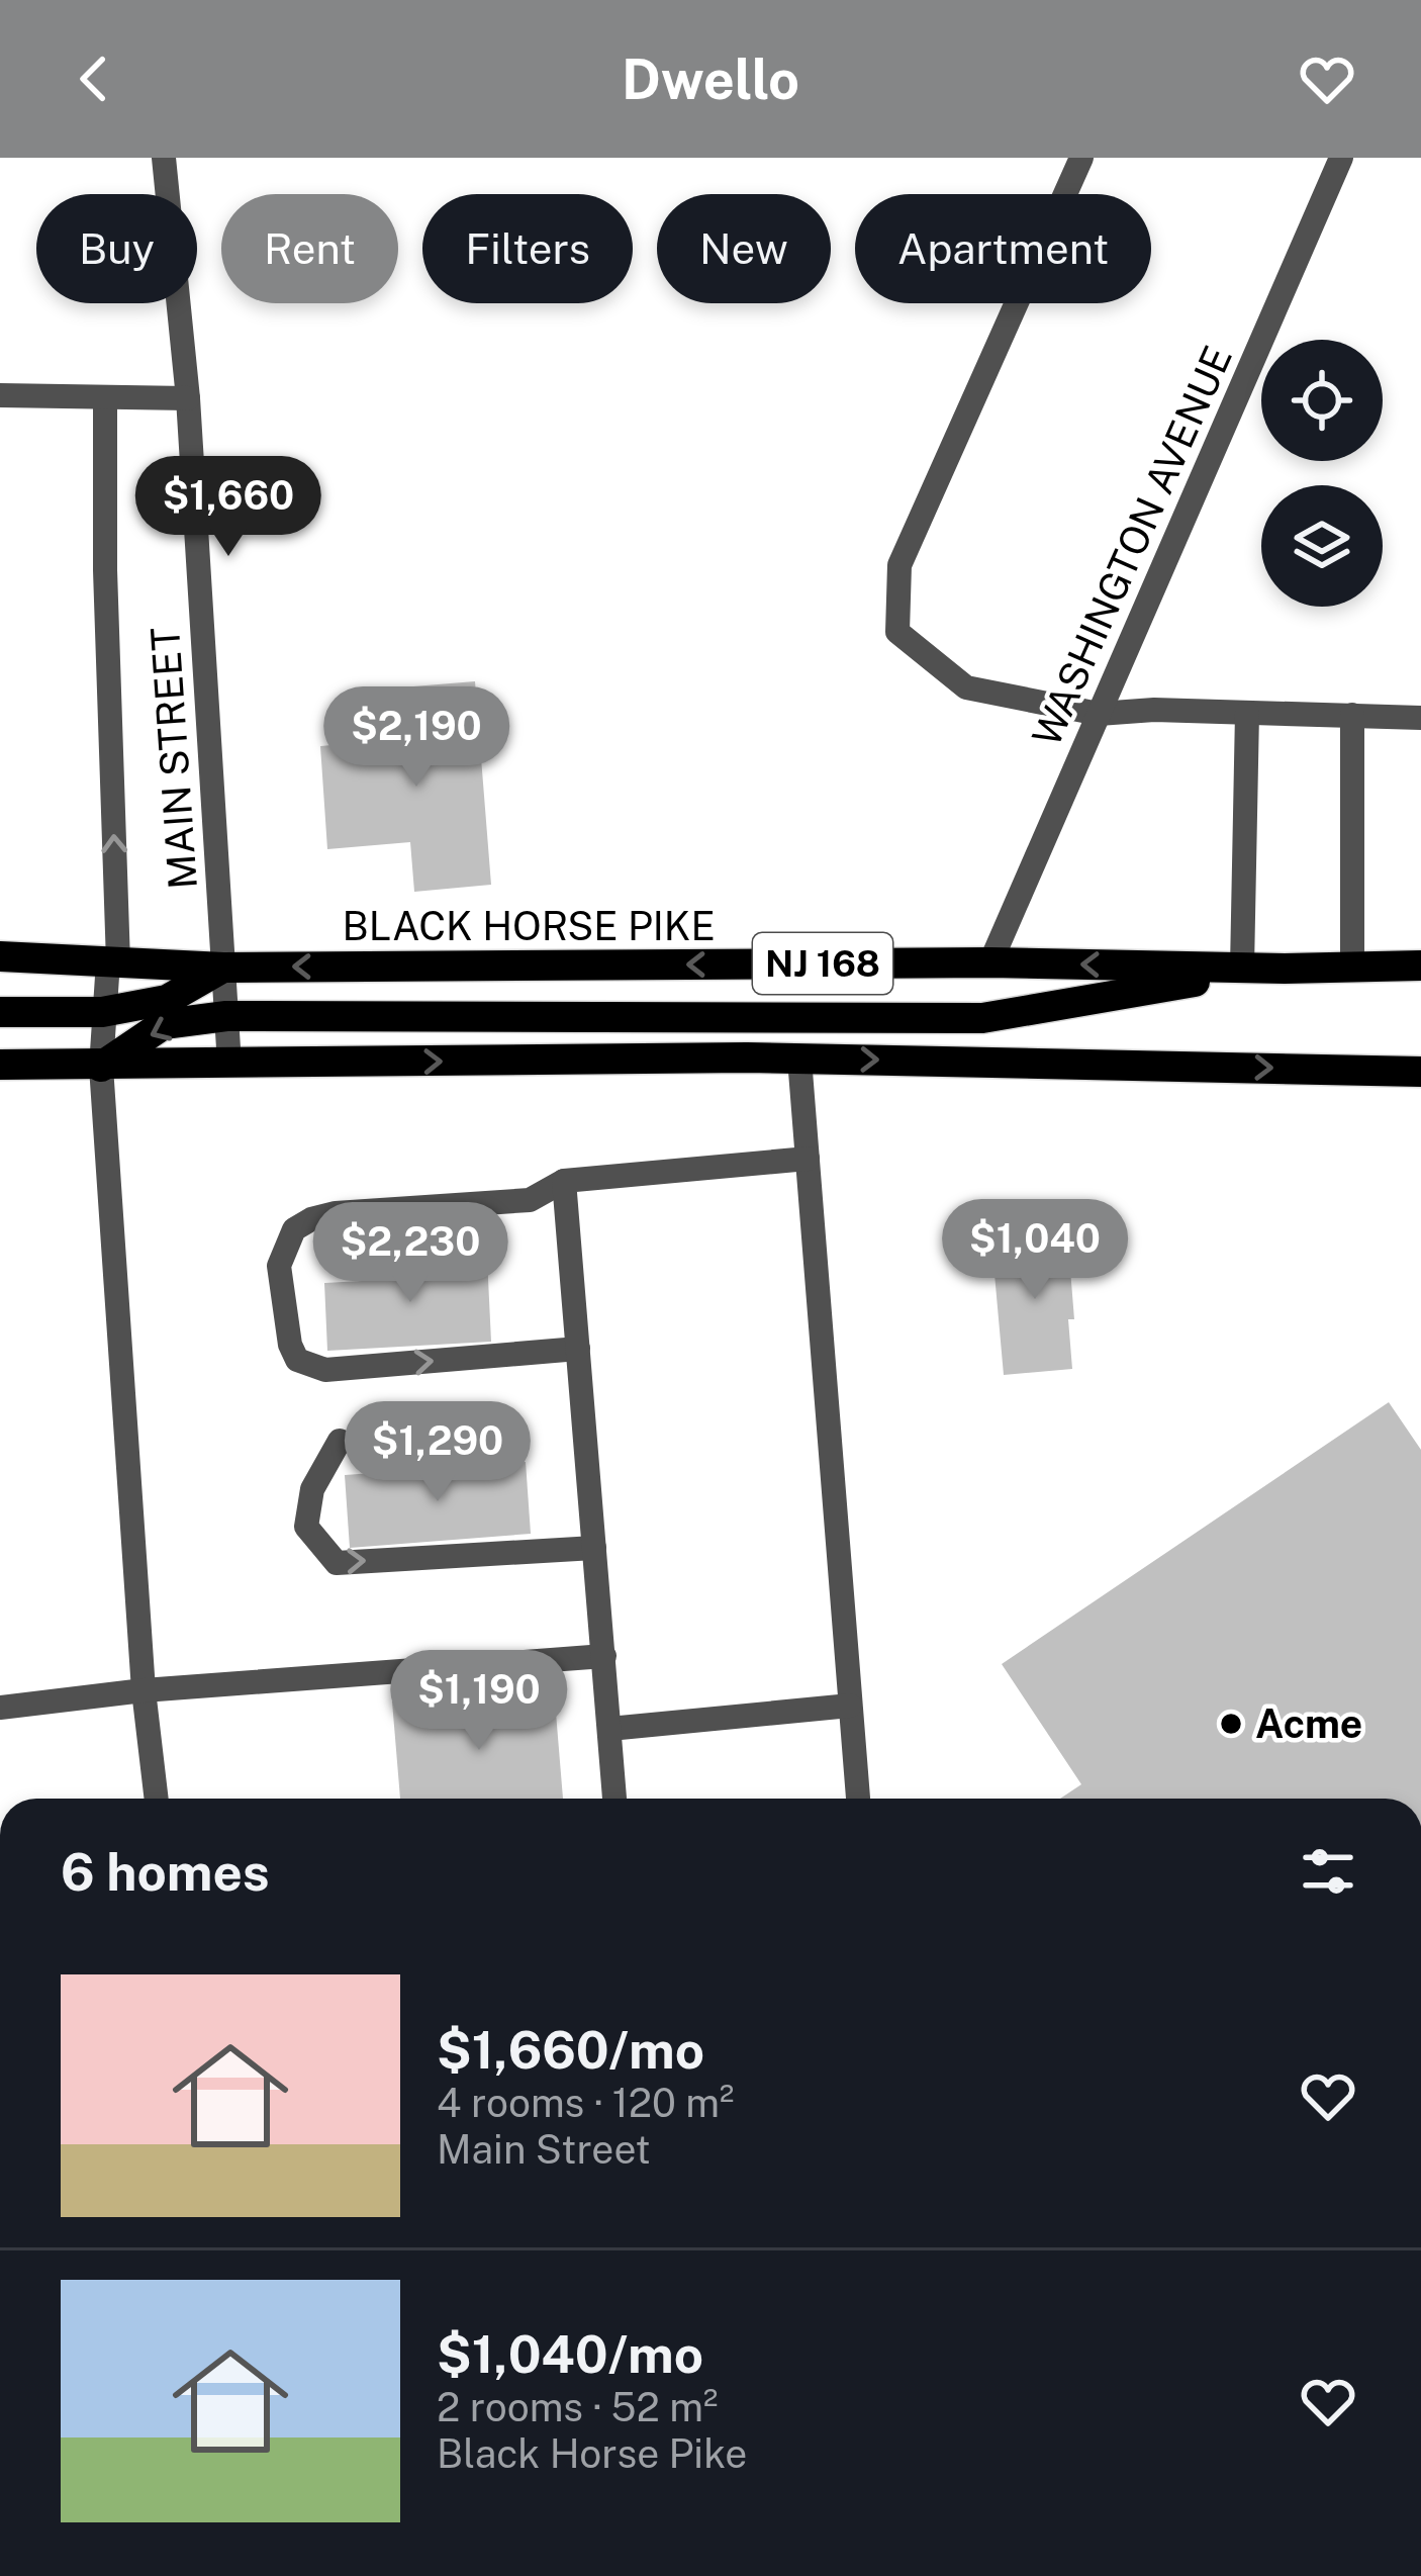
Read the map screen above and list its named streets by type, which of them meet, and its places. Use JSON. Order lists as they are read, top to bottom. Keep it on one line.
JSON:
{"streets":{"main road":["BLACK HORSE PIKE","NJ 168"],"street":["WASHINGTON AVENUE","MAIN STREET"]},"crossings":[["WASHINGTON AVENUE","BLACK HORSE PIKE"],["MAIN STREET","BLACK HORSE PIKE"]],"places":["Acme"],"page":{"header":"Dwello","chip":["Buy","Rent","Filters","New","Apartment"],"price":["$1,660","$2,190","$1,040","$2,230","$1,290","$1,190"],"heading":"6 homes","list":[{"name":"$1,660/mo","note":"4 rooms · 120 m² · Main Street"},{"name":"$1,040/mo","note":"2 rooms · 52 m² · Black Horse Pike"}]}}
